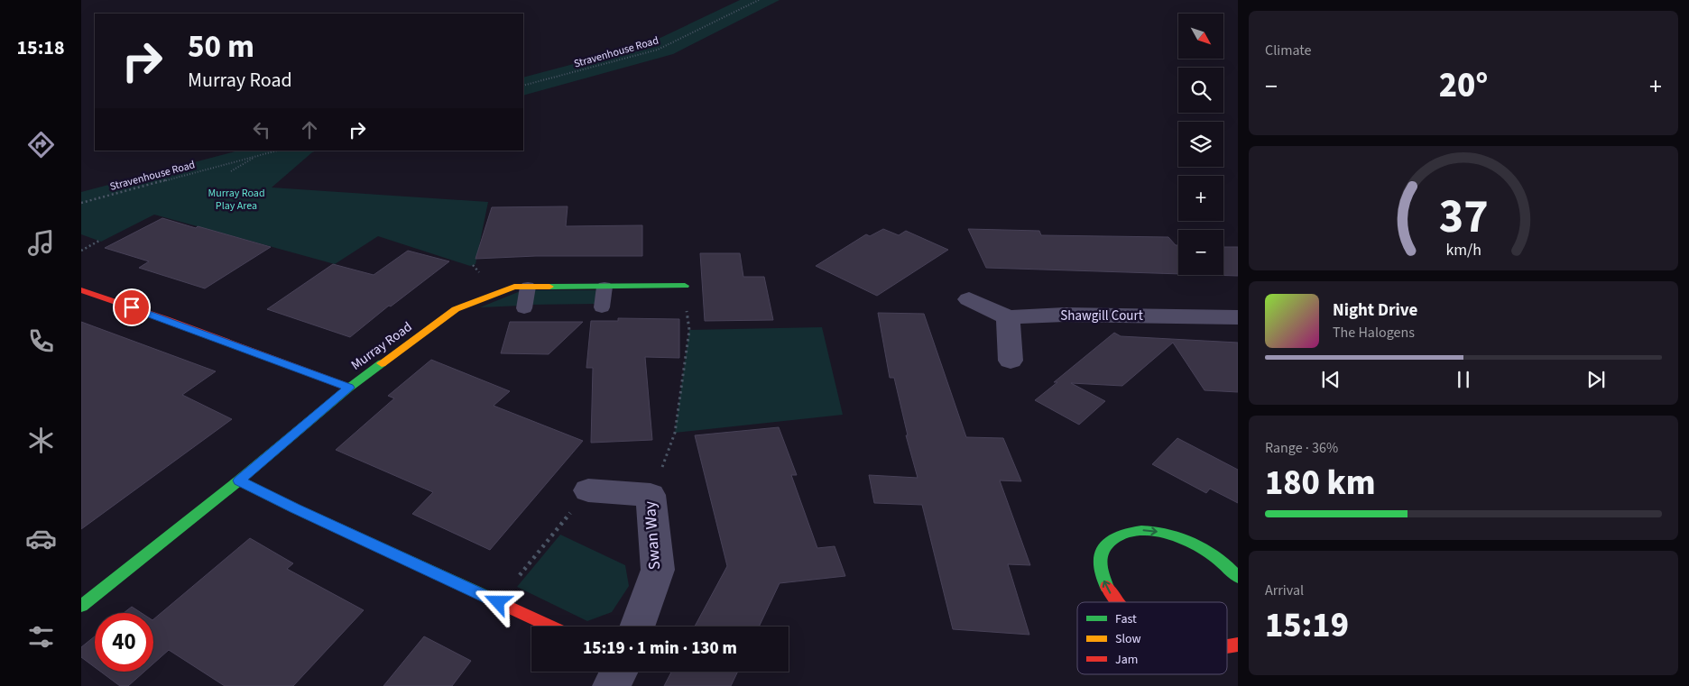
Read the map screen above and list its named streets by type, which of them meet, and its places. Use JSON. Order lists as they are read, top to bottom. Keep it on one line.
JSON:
{"streets":{"street":["Shawgill Court","Murray Road","Swan Way"],"path":["Stravenhouse Road"]},"parks":["Murray Road Play Area"],"legend":["Fast","Slow","Jam"],"north":"bottom right","page":{"tabs":"15:18","tile":["Climate",["Range · 36%","180 km"],["Arrival","15:19"]],"map_buttons":["+","−"],"turn":["50 m","Murray Road"],"heat":["−","20°","+"],"song":["Night Drive","The Halogens"],"limit":"40","trip":"15:19 · 1 min · 130 m","gauge":["37","km/h"]}}
